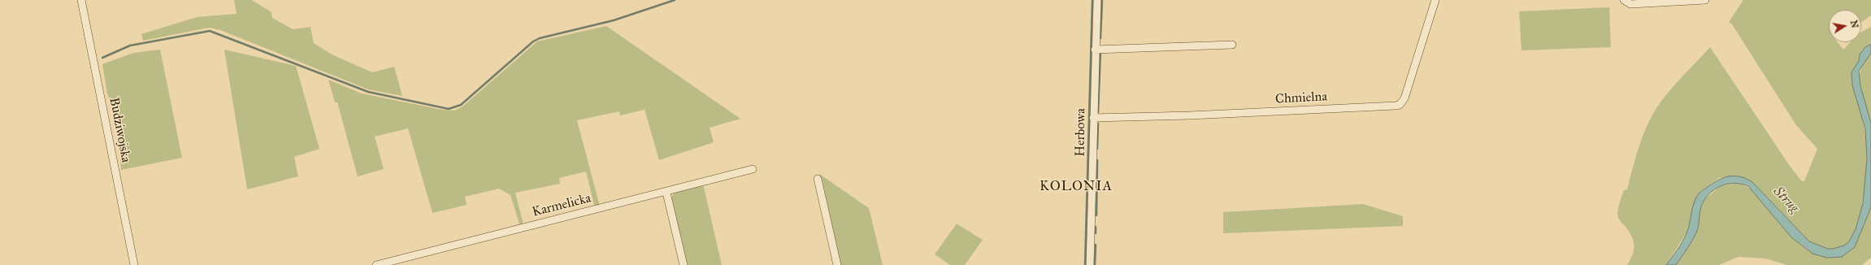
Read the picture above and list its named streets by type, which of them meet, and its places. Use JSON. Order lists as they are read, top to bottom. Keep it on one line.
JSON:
{"streets":{"street":["Chmielna","Budziwojska","Herbowa","Karmelicka"]},"crossings":[["Chmielna","Herbowa"]],"districts":["KOLONIA"],"water":["Strug"],"north":"right"}
